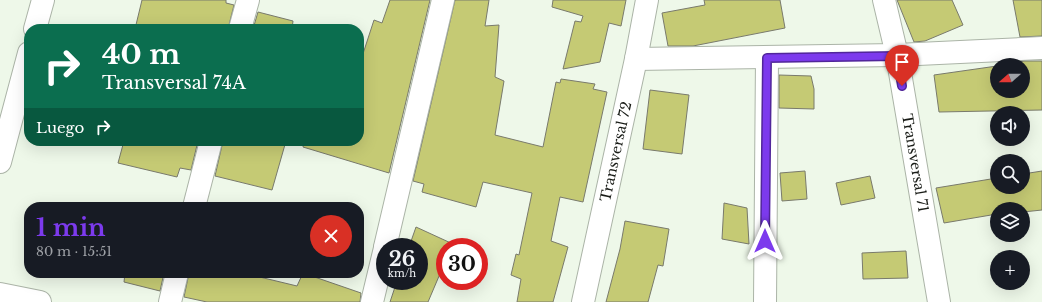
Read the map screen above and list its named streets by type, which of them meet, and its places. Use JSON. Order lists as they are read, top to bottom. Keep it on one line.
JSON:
{"streets":{"street":["Transversal 72","Transversal 71"]},"north":"left","page":{"turn":["40 m","Transversal 74A"],"map_buttons":"+","then":"Luego","heading":["1 min","80 m · 15:51"],"speed":"26 km/h","limit":"30"}}
